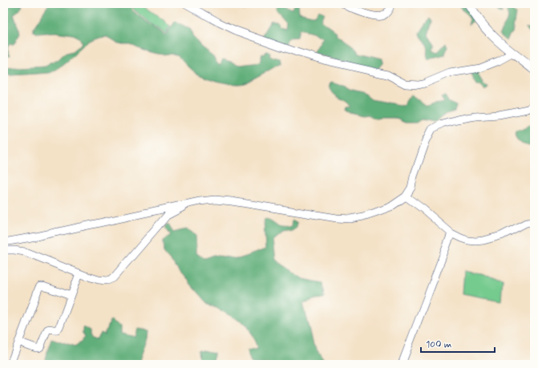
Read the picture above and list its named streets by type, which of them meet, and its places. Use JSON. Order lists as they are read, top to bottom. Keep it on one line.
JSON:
{"scale_bar":"100 m"}
